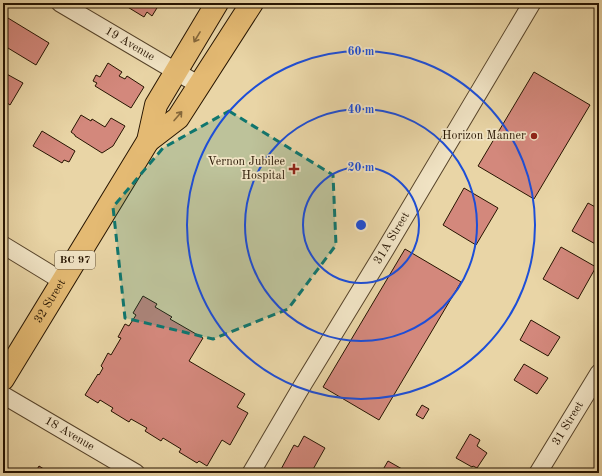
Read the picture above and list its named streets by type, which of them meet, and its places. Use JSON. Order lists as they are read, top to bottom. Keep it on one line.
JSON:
{"streets":{"highway":["BC 97","32 Street"],"street":["19 Avenue","31A Street","31 Street","18 Avenue"]},"crossings":[["19 Avenue","32 Street"]],"places":{"other":["Horizon Manner"],"health":["Vernon Jubilee Hospital"]},"rings":["60 m","40 m","20 m"]}
